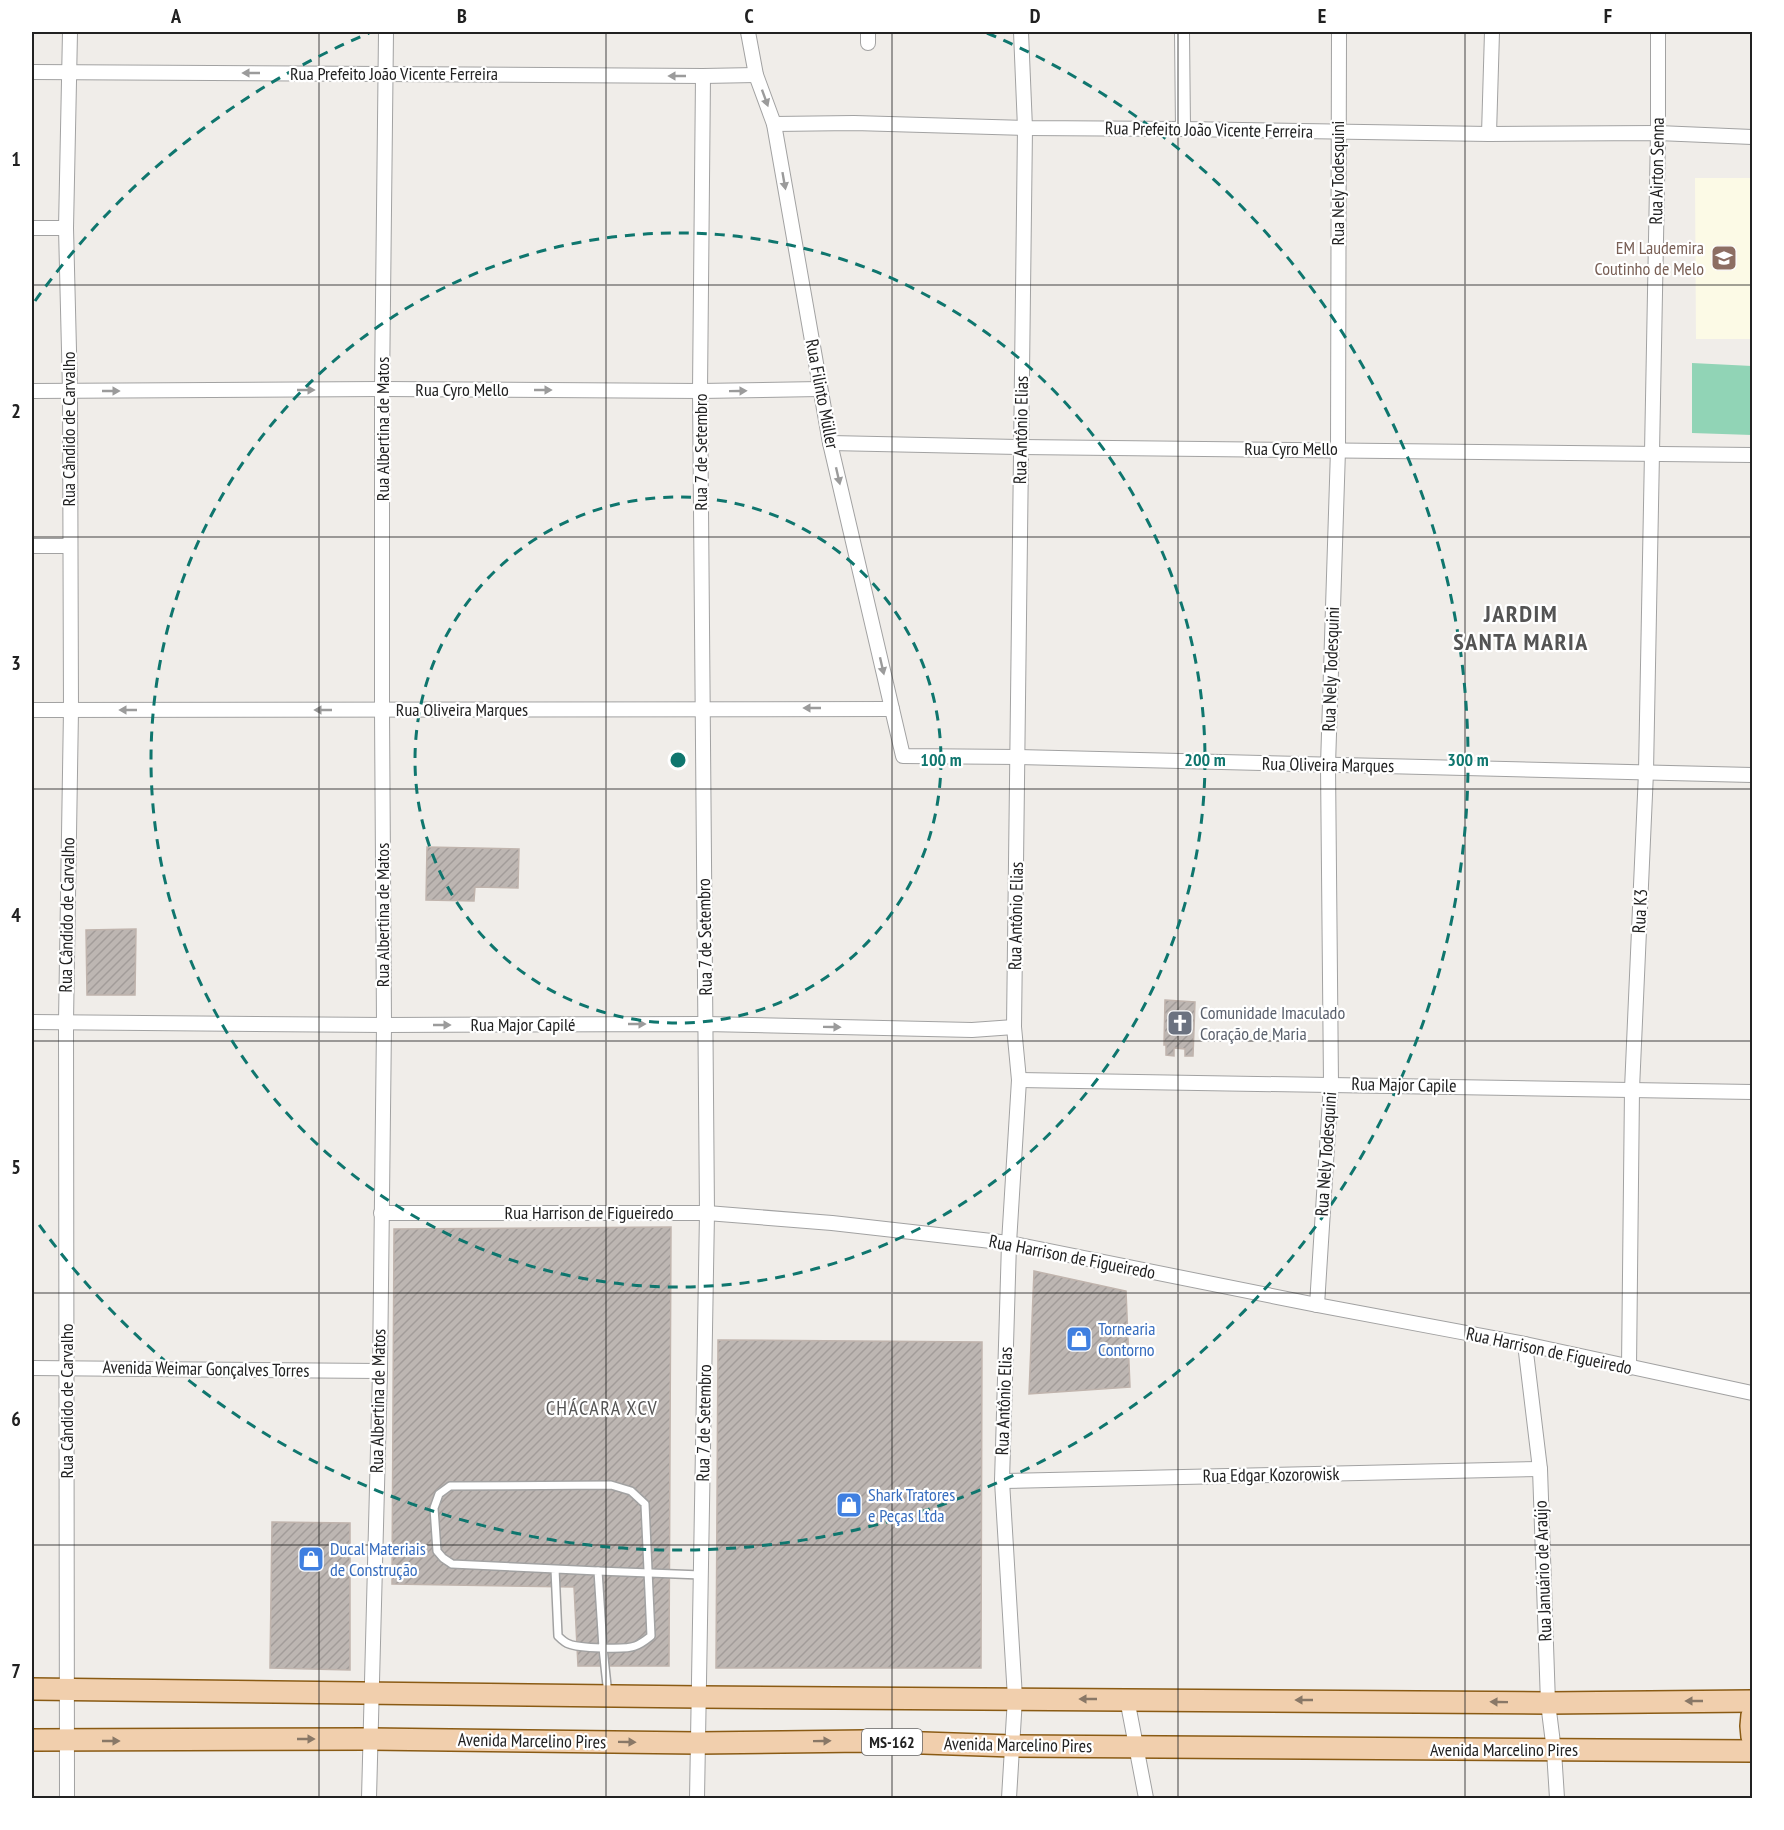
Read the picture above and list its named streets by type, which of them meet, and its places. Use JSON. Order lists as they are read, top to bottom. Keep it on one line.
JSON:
{"streets":{"main road":["Avenida Marcelino Pires","MS-162"],"street":["Rua Prefeito João Vicente Ferreira","Rua Airton Senna","Rua Nely Todesquini","Rua Cyro Mello","Rua Filinto Müller","Rua Cândido de Carvalho","Rua Albertina de Matos","Rua Antônio Elias","Rua 7 de Setembro","Rua Oliveira Marques","Rua K3","Rua Major Capilé","Rua Major Capile","Rua Harrison de Figueiredo","Avenida Weimar Gonçalves Torres","Rua Edgar Kozorowisk","Rua Januário de Araújo"]},"crossings":[["Rua Prefeito João Vicente Ferreira","Rua Airton Senna"],["Rua Prefeito João Vicente Ferreira","Rua Nely Todesquini"],["Rua Prefeito João Vicente Ferreira","Rua Filinto Müller"],["Rua Prefeito João Vicente Ferreira","Rua Cândido de Carvalho"],["Rua Prefeito João Vicente Ferreira","Rua Albertina de Matos"],["Rua Prefeito João Vicente Ferreira","Rua Antônio Elias"],["Rua Prefeito João Vicente Ferreira","Rua 7 de Setembro"],["Rua Airton Senna","Rua Cyro Mello"],["Rua Airton Senna","Rua K3"],["Rua Nely Todesquini","Rua Cyro Mello"],["Rua Nely Todesquini","Rua Oliveira Marques"],["Rua Nely Todesquini","Rua Major Capile"],["Rua Nely Todesquini","Rua Harrison de Figueiredo"],["Rua Cyro Mello","Rua Filinto Müller"],["Rua Cyro Mello","Rua Cândido de Carvalho"],["Rua Cyro Mello","Rua Albertina de Matos"],["Rua Cyro Mello","Rua Antônio Elias"],["Rua Cyro Mello","Rua 7 de Setembro"],["Rua Cyro Mello","Rua K3"],["Rua Filinto Müller","Rua Oliveira Marques"],["Rua Cândido de Carvalho","Rua Oliveira Marques"],["Rua Cândido de Carvalho","Rua Major Capilé"],["Rua Cândido de Carvalho","Avenida Weimar Gonçalves Torres"],["Rua Cândido de Carvalho","Avenida Marcelino Pires"],["Rua Albertina de Matos","Rua Oliveira Marques"],["Rua Albertina de Matos","Rua Major Capilé"],["Rua Albertina de Matos","Rua Harrison de Figueiredo"],["Rua Albertina de Matos","Avenida Weimar Gonçalves Torres"],["Rua Albertina de Matos","Avenida Marcelino Pires"],["Rua Antônio Elias","Rua Oliveira Marques"],["Rua Antônio Elias","Rua Major Capilé"],["Rua Antônio Elias","Rua Major Capile"],["Rua Antônio Elias","Rua Harrison de Figueiredo"],["Rua Antônio Elias","Rua Edgar Kozorowisk"],["Rua Antônio Elias","Avenida Marcelino Pires"],["Rua 7 de Setembro","Rua Oliveira Marques"],["Rua 7 de Setembro","Rua Major Capilé"],["Rua 7 de Setembro","Rua Harrison de Figueiredo"],["Rua 7 de Setembro","Avenida Marcelino Pires"],["Rua Oliveira Marques","Rua K3"],["Rua K3","Rua Major Capile"],["Rua K3","Rua Harrison de Figueiredo"],["Rua Harrison de Figueiredo","Rua Januário de Araújo"],["Rua Edgar Kozorowisk","Rua Januário de Araújo"],["Rua Januário de Araújo","Avenida Marcelino Pires"]],"one_way":["Rua Prefeito João Vicente Ferreira","Rua Cyro Mello","Rua Filinto Müller","Rua Major Capilé"],"districts":["JARDIM SANTA MARIA","CHÁCARA XCV"],"places":{"school or university":["EM Laudemira Coutinho de Melo"],"church":["Comunidade Imaculado Coração de Maria"],"shop":["Tornearia Contorno","Shark Tratores e Peças Ltda","Ducal Materiais de Construção"]},"grid":{"columns":["A","B","C","D","E","F"],"rows":["1","2","3","4","5","6","7"]},"rings":["100 m","200 m","300 m"]}
